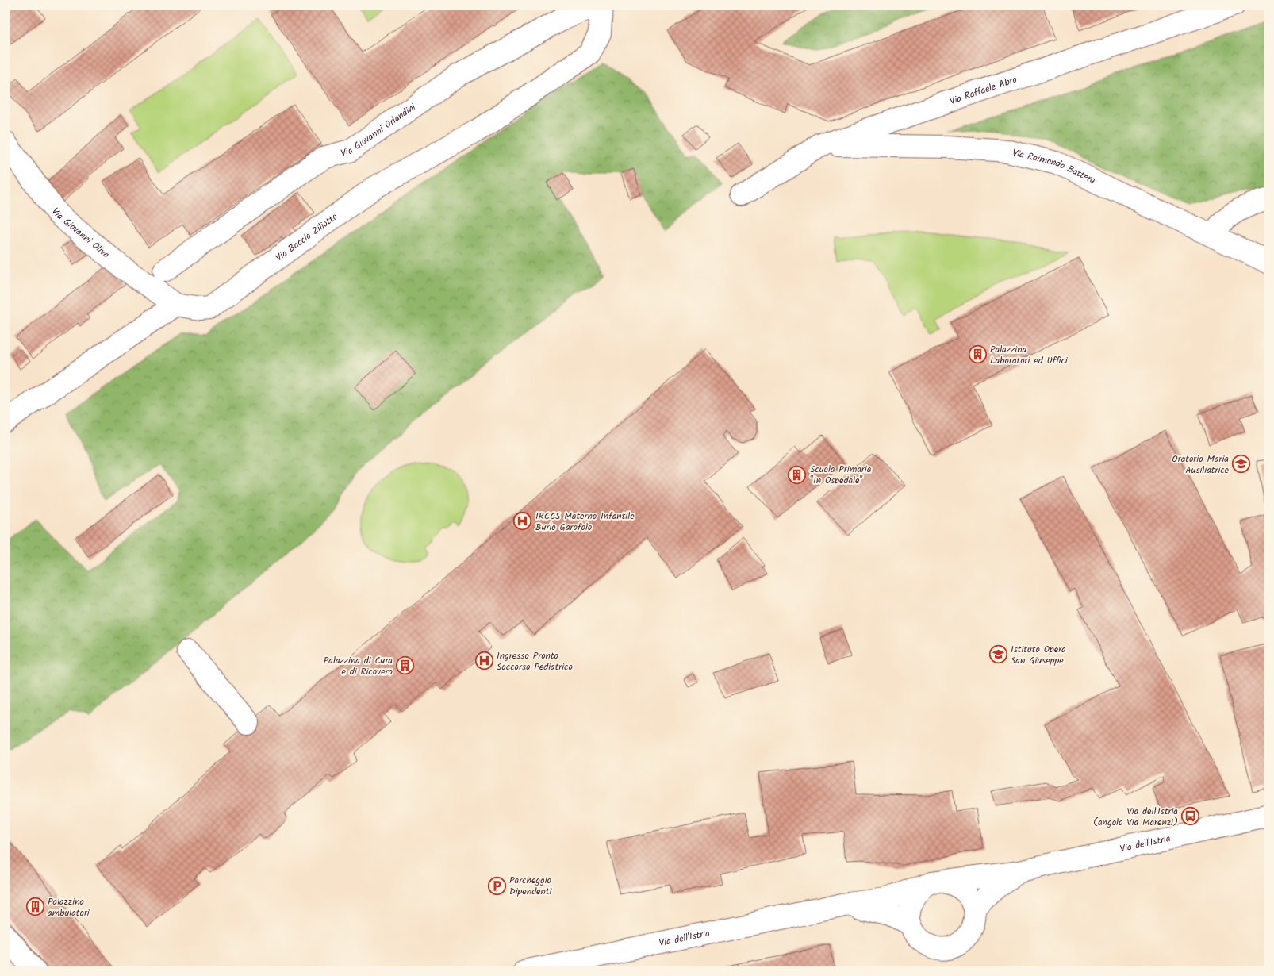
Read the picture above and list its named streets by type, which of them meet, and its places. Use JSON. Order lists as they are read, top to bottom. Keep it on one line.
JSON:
{"streets":{"street":["Via Raffaele Abro","Via Giovanni Orlandini","Via Raimondo Battera","Via Giovanni Oliva","Via Baccio Ziliotto","Via dell'Istria"]},"crossings":[["Via Raffaele Abro","Via Raimondo Battera"],["Via Giovanni Orlandini","Via Baccio Ziliotto"],["Via Giovanni Oliva","Via Baccio Ziliotto"]],"places":{"building":["Palazzina Laboratori ed Uffici","Scuola Primaria \"In Ospedale\"","Palazzina di Cura e di Ricovero","Palazzina ambulatori"],"school or university":["Oratorio Maria Ausiliatrice","Istituto Opera San Giuseppe"],"hospital":["IRCCS Materno Infantile Burlo Garofolo","Ingresso Pronto Soccorso Pediatrico"],"bus stop":["Via dell'Istria (angolo Via Marenzi)"],"parking":["Parcheggio Dipendenti"]}}
